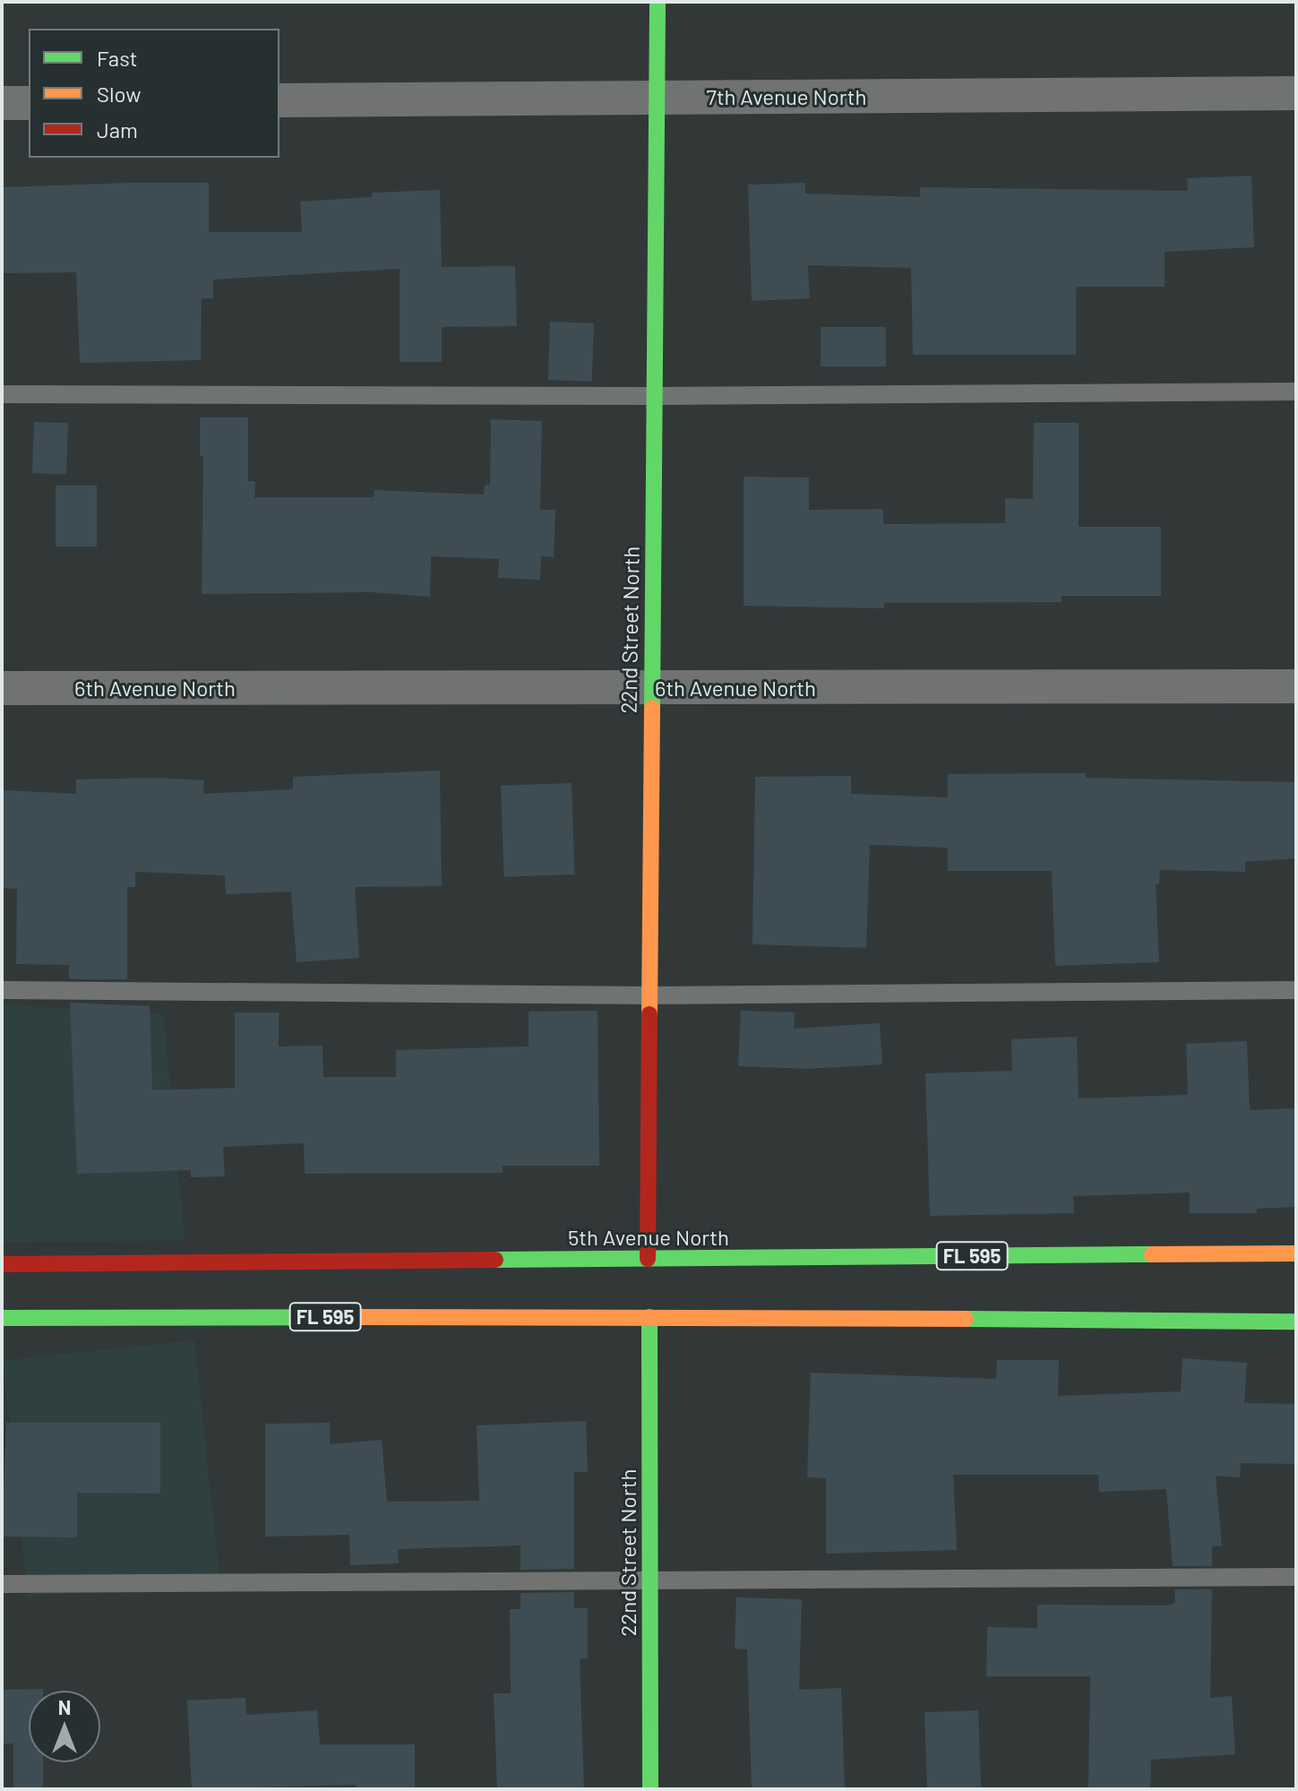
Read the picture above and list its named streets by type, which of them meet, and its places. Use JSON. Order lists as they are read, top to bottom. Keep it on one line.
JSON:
{"streets":{"main road":["22nd Street North","5th Avenue North","FL 595"],"street":["7th Avenue North","6th Avenue North"]},"crossings":[["7th Avenue North","22nd Street North"],["22nd Street North","6th Avenue North"],["22nd Street North","5th Avenue North"],["22nd Street North","FL 595"]],"legend":["Fast","Slow","Jam"],"north":"top"}
